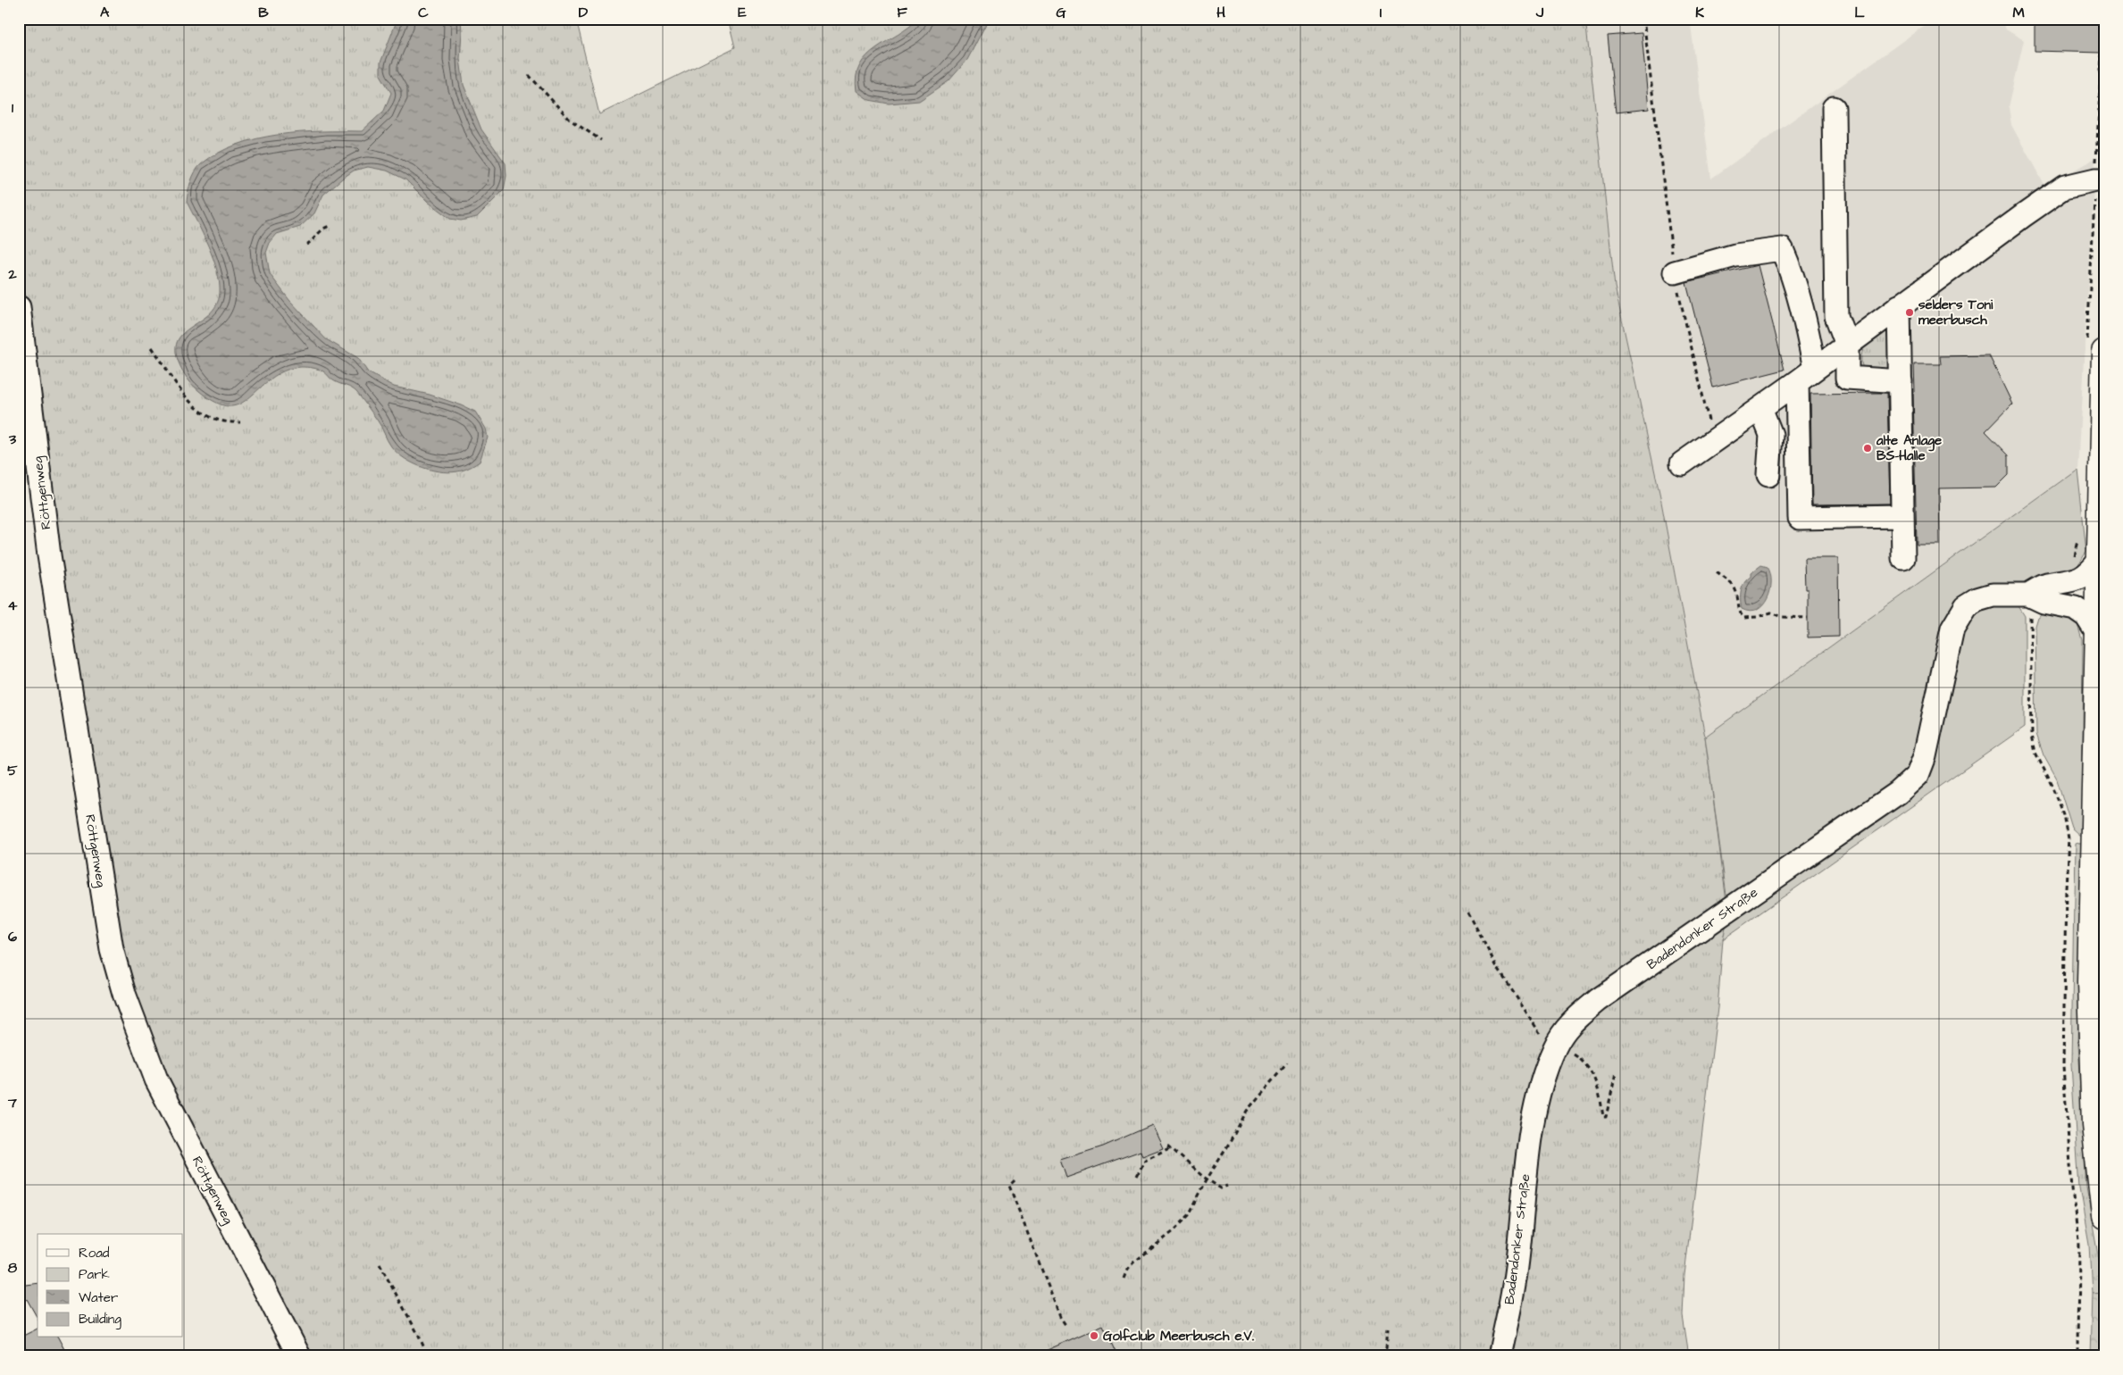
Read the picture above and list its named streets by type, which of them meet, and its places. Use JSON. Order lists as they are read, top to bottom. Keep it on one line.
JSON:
{"streets":{"street":["Röttgenweg","Badendonker Straße"]},"places":["selders Toni meerbusch","alte Anlage BS-Halle","Golfclub Meerbusch e.V."],"legend":["Road","Park","Water","Building"],"grid":{"columns":["A","B","C","D","E","F","G","H","I","J","K","L","M"],"rows":["1","2","3","4","5","6","7","8"]}}
